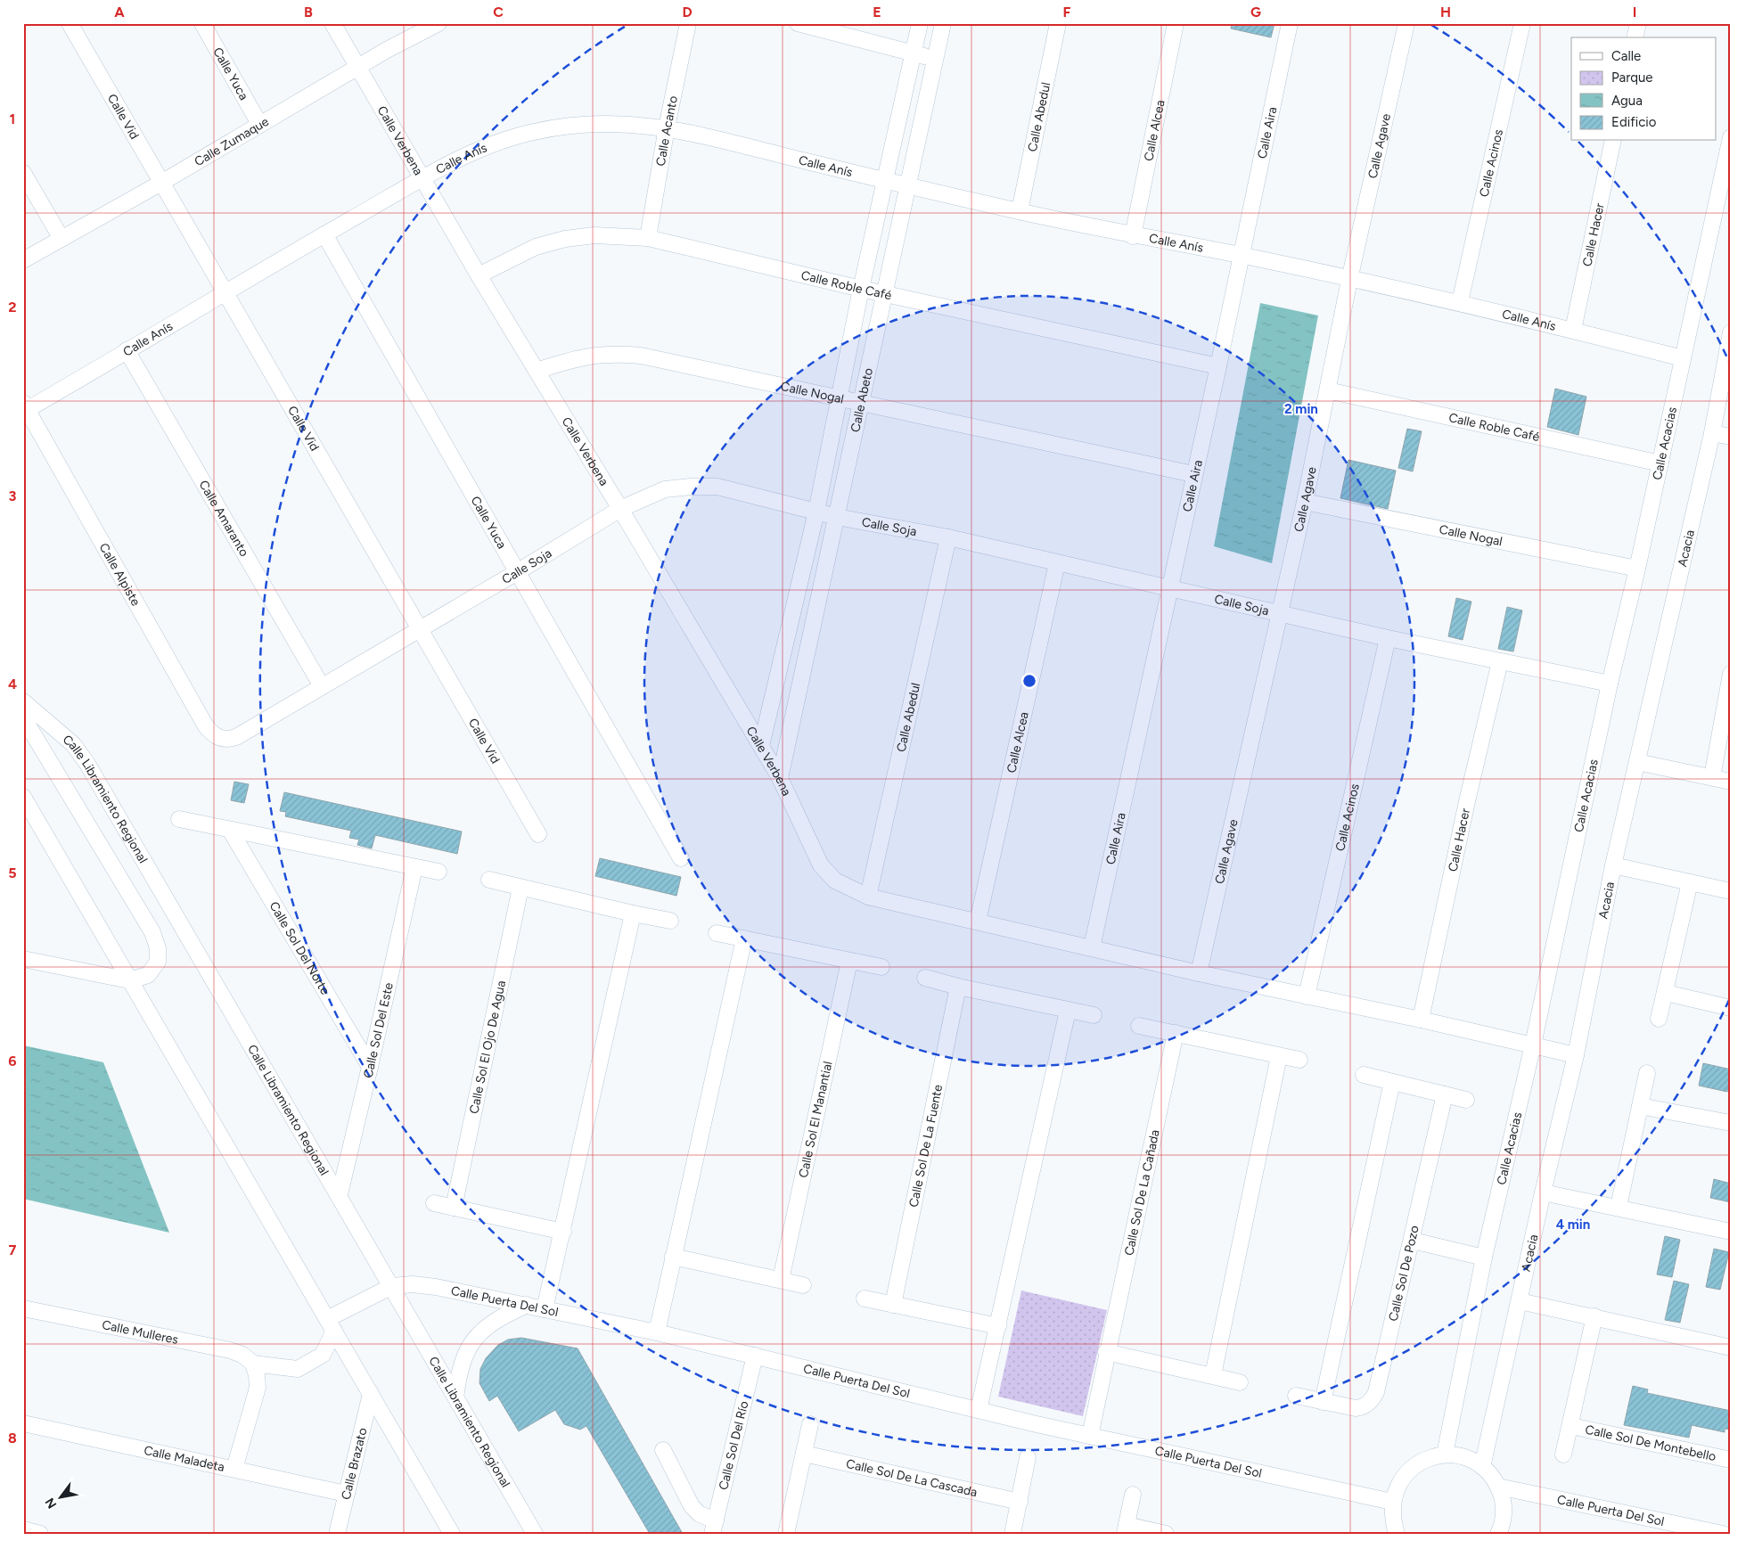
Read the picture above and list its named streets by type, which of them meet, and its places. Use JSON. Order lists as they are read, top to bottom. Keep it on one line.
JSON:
{"streets":{"street":["Calle Yuca","Calle Vid","Calle Abedul","Calle Acanto","Calle Alcea","Calle Aira","Calle Zumaque","Calle Verbena","Calle Agave","Calle Anís","Calle Acinos","Calle Hacer","Calle Roble Café","Calle Nogal","Calle Abeto","Calle Acacias","Calle Amaranto","Calle Soja","Acacia","Calle Alpiste","Calle Libramiento Regional","Calle Sol Del Norte","Calle Sol Del Este","Calle Sol El Ojo De Agua","Calle Sol El Manantial","Calle Sol De La Fuente","Calle Sol De La Cañada","Calle Sol De Pozo","Calle Puerta Del Sol","Calle Mulleres","Calle Sol De Montebello","Calle Sol Del Río","Calle Maladeta","Calle Brazato","Calle Sol De La Cascada"]},"crossings":[["Calle Yuca","Calle Zumaque"],["Calle Yuca","Calle Anís"],["Calle Yuca","Calle Soja"],["Calle Vid","Calle Zumaque"],["Calle Vid","Calle Anís"],["Calle Vid","Calle Soja"],["Calle Abedul","Calle Verbena"],["Calle Abedul","Calle Anís"],["Calle Abedul","Calle Soja"],["Calle Acanto","Calle Anís"],["Calle Acanto","Calle Roble Café"],["Calle Alcea","Calle Anís"],["Calle Alcea","Calle Soja"],["Calle Aira","Calle Anís"],["Calle Aira","Calle Roble Café"],["Calle Aira","Calle Nogal"],["Calle Aira","Calle Soja"],["Calle Zumaque","Calle Verbena"],["Calle Verbena","Calle Anís"],["Calle Verbena","Calle Roble Café"],["Calle Verbena","Calle Nogal"],["Calle Verbena","Calle Abeto"],["Calle Verbena","Calle Soja"],["Calle Agave","Calle Anís"],["Calle Agave","Calle Roble Café"],["Calle Agave","Calle Nogal"],["Calle Agave","Calle Soja"],["Calle Anís","Calle Acinos"],["Calle Anís","Calle Hacer"],["Calle Anís","Calle Abeto"],["Calle Anís","Calle Acacias"],["Calle Anís","Calle Amaranto"],["Calle Anís","Calle Alpiste"],["Calle Acinos","Calle Soja"],["Calle Hacer","Calle Soja"],["Calle Roble Café","Calle Abeto"],["Calle Roble Café","Calle Acacias"],["Calle Nogal","Calle Abeto"],["Calle Nogal","Calle Acacias"],["Calle Abeto","Calle Soja"],["Calle Acacias","Calle Soja"],["Calle Amaranto","Calle Soja"],["Calle Soja","Calle Alpiste"],["Calle Libramiento Regional","Calle Sol Del Este"],["Calle Libramiento Regional","Calle Puerta Del Sol"],["Calle Sol Del Norte","Calle Sol Del Este"],["Calle Sol De La Cañada","Calle Puerta Del Sol"],["Calle Puerta Del Sol","Calle Sol Del Río"],["Calle Maladeta","Calle Brazato"]],"legend":["Calle","Parque","Agua","Edificio"],"north":"bottom left","grid":{"columns":["A","B","C","D","E","F","G","H","I"],"rows":["1","2","3","4","5","6","7","8"]},"rings":["2 min","4 min"]}
